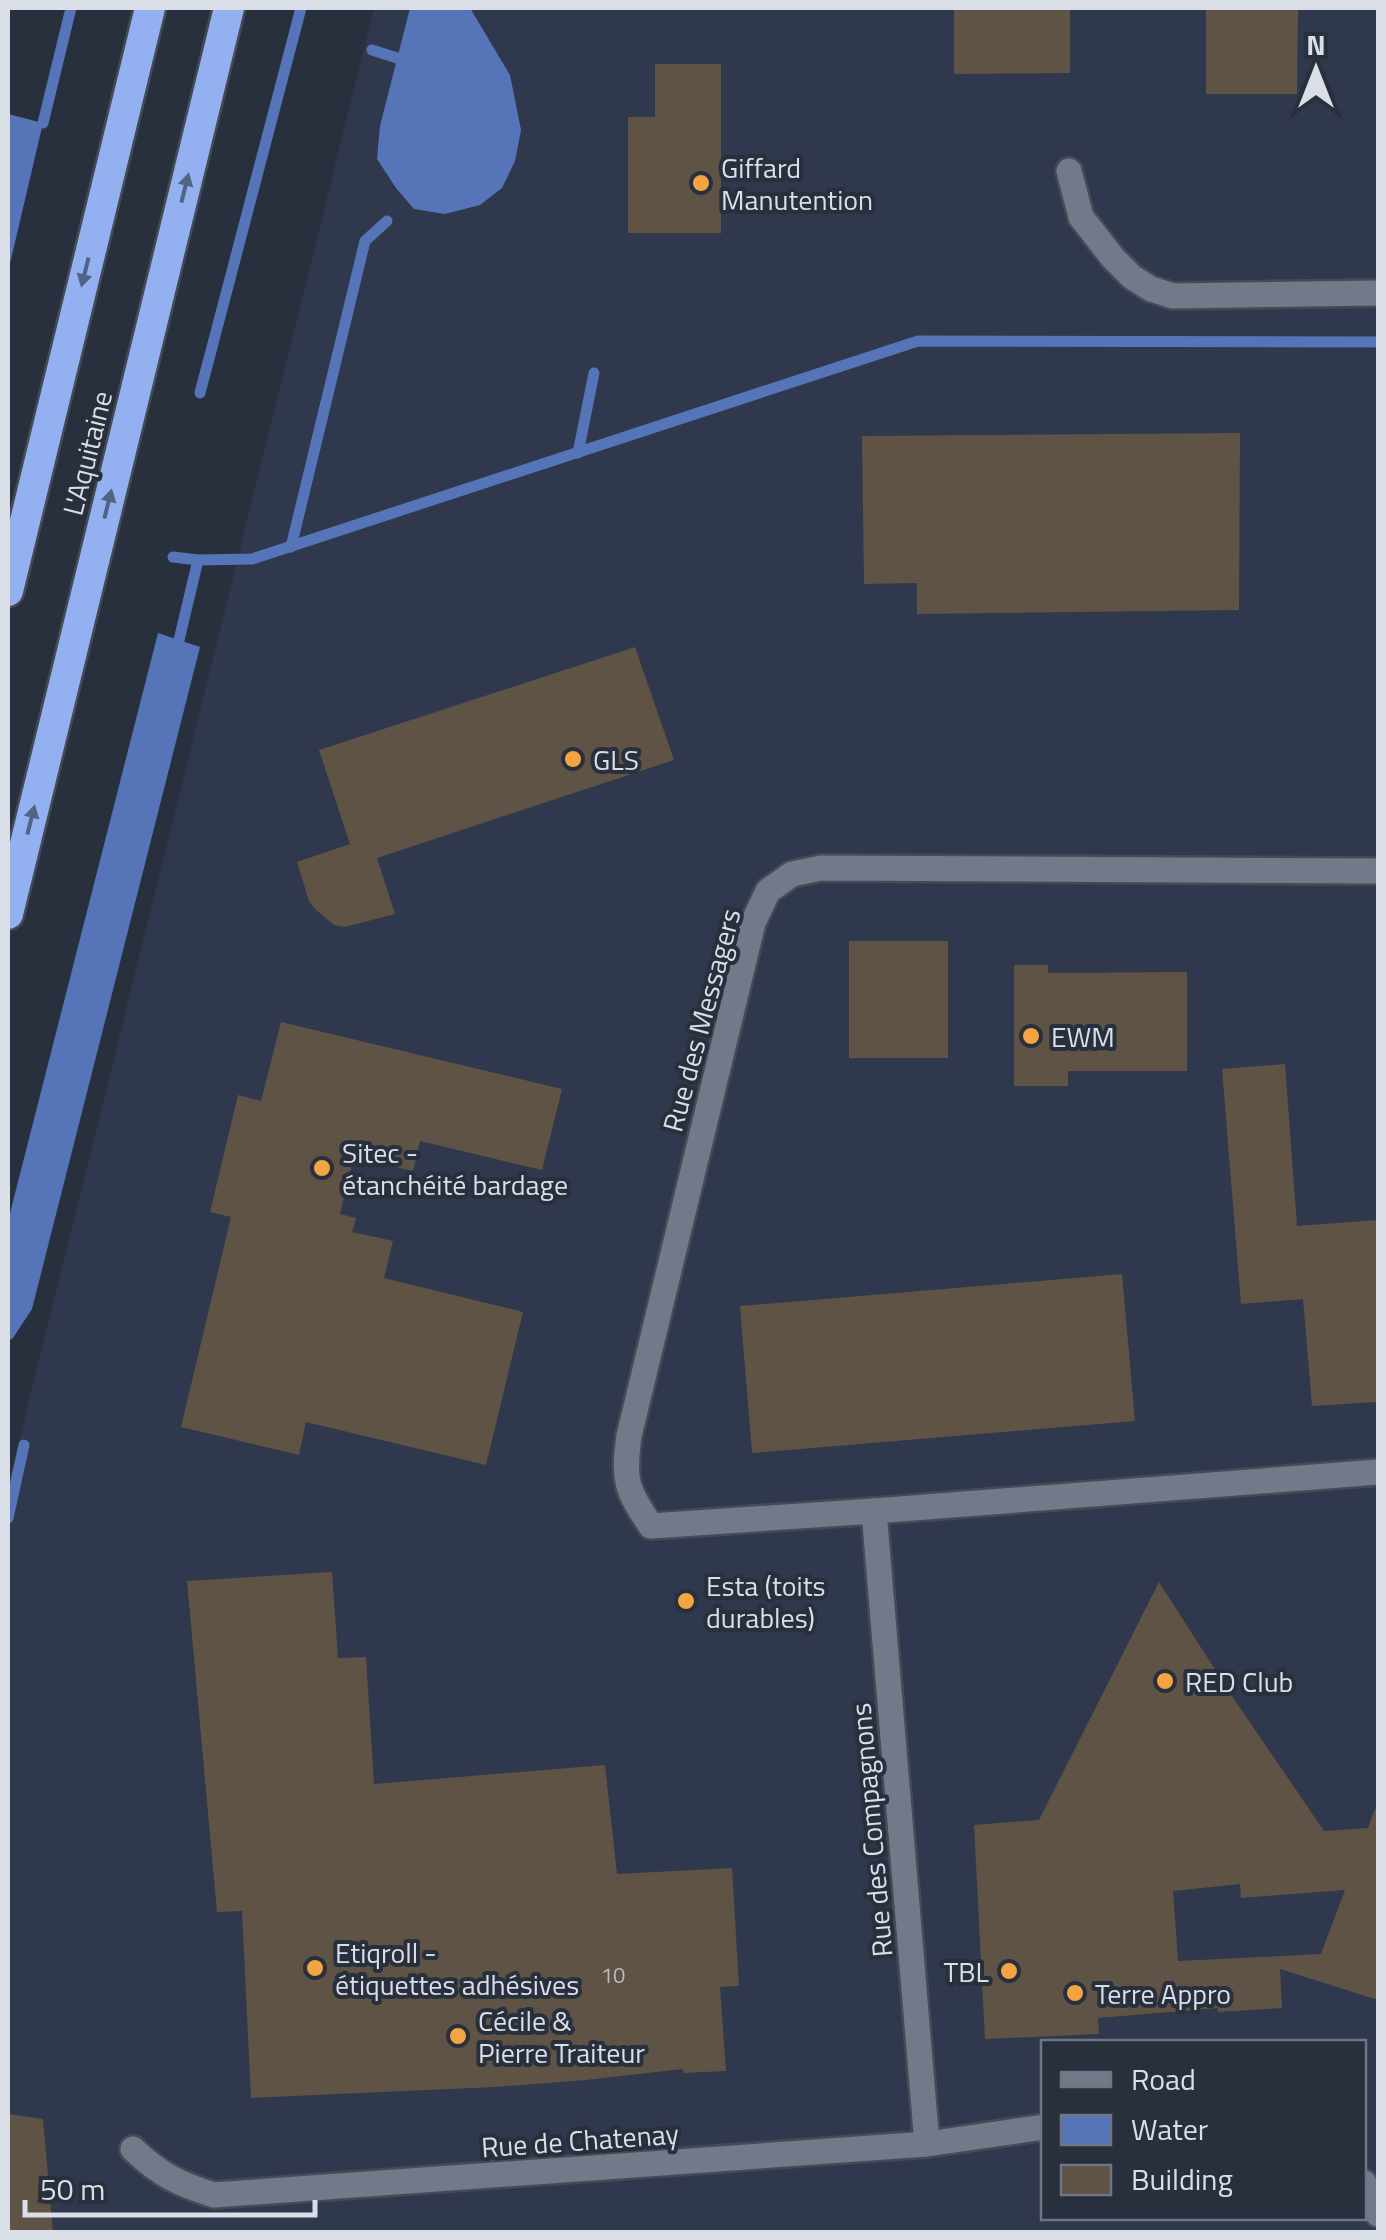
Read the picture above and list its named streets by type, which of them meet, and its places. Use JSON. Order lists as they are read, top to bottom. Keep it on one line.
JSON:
{"streets":{"highway":["L'Aquitaine"],"street":["Rue des Messagers","Rue des Compagnons","Rue de Chatenay"]},"crossings":[["Rue des Messagers","Rue des Compagnons"],["Rue des Compagnons","Rue de Chatenay"]],"places":["Giffard Manutention","GLS","EWM","Sitec - étanchéité bardage","Esta (toits durables)","RED Club","Etiqroll - étiquettes adhésives","TBL","Terre Appro","Cécile & Pierre Traiteur"],"house_numbers":["10"],"legend":["Road","Water","Building"],"scale_bar":"50 m","north":"top"}
